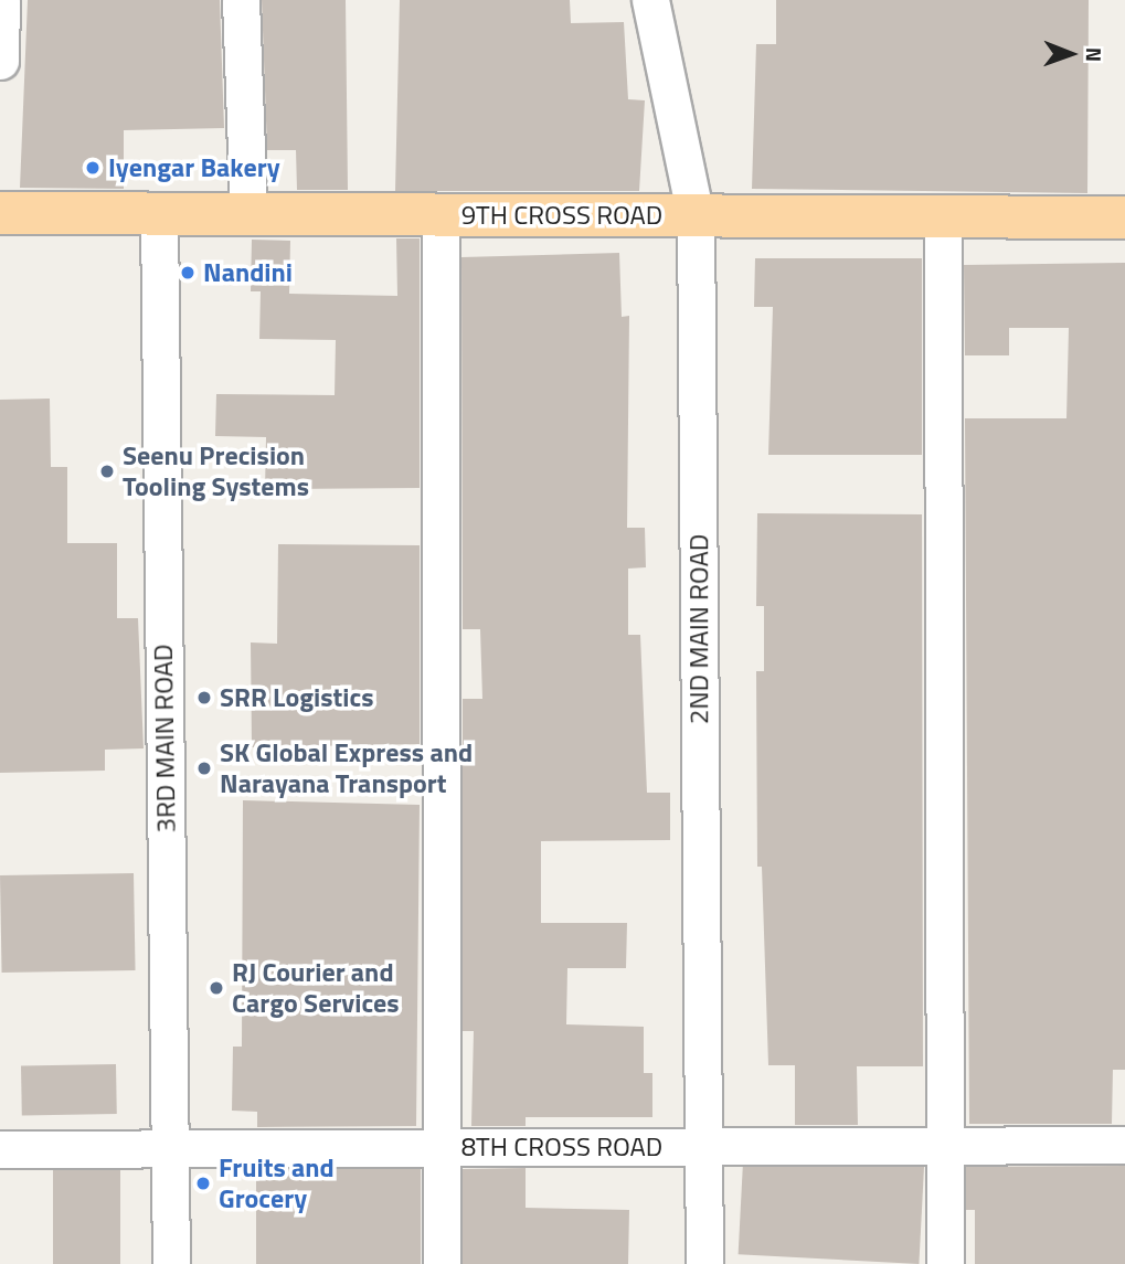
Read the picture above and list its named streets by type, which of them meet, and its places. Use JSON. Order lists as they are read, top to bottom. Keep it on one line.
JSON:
{"streets":{"main road":["9TH CROSS ROAD"],"street":["2ND MAIN ROAD","3RD MAIN ROAD","8TH CROSS ROAD"]},"crossings":[["9TH CROSS ROAD","2ND MAIN ROAD"],["9TH CROSS ROAD","3RD MAIN ROAD"],["2ND MAIN ROAD","8TH CROSS ROAD"],["3RD MAIN ROAD","8TH CROSS ROAD"]],"places":["Iyengar Bakery","Nandini","Seenu Precision Tooling Systems","SRR Logistics","SK Global Express and Narayana Transport","RJ Courier and Cargo Services","Fruits and Grocery"],"north":"right"}
